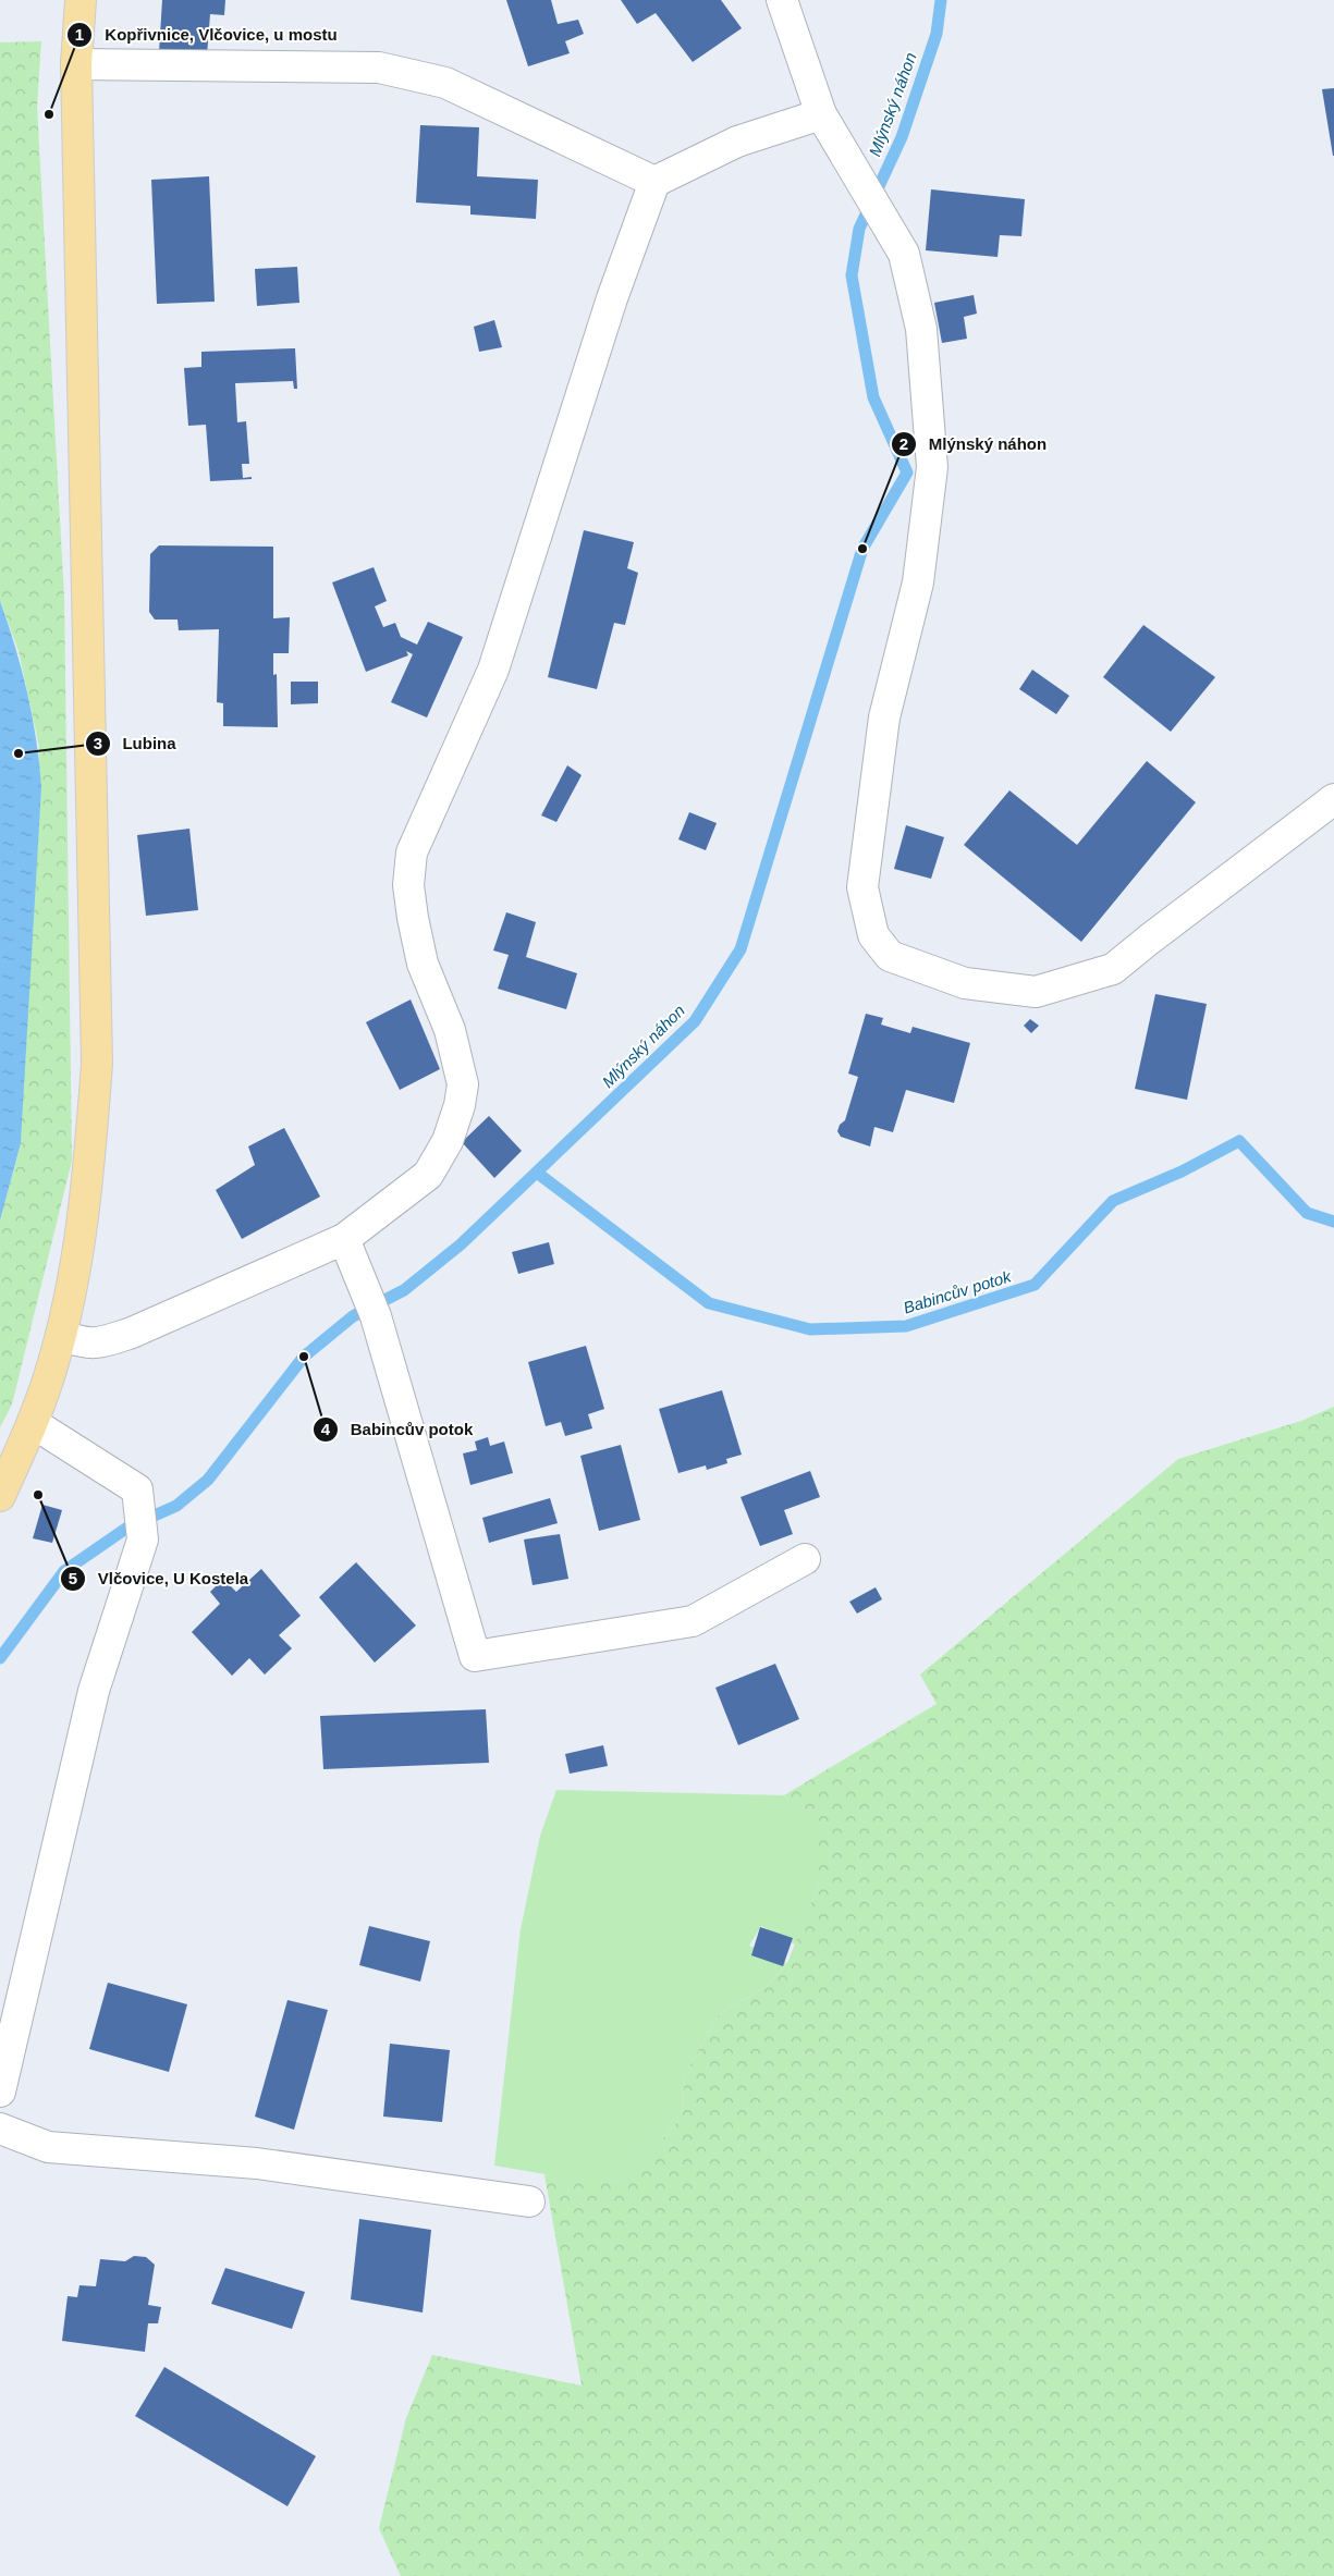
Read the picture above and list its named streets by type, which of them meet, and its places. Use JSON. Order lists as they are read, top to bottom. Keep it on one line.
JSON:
{"water":["Mlýnský náhon","Babincův potok"],"places":["Kopřivnice, Vlčovice, u mostu","Mlýnský náhon","Lubina","Babincův potok","Vlčovice, U Kostela"]}
